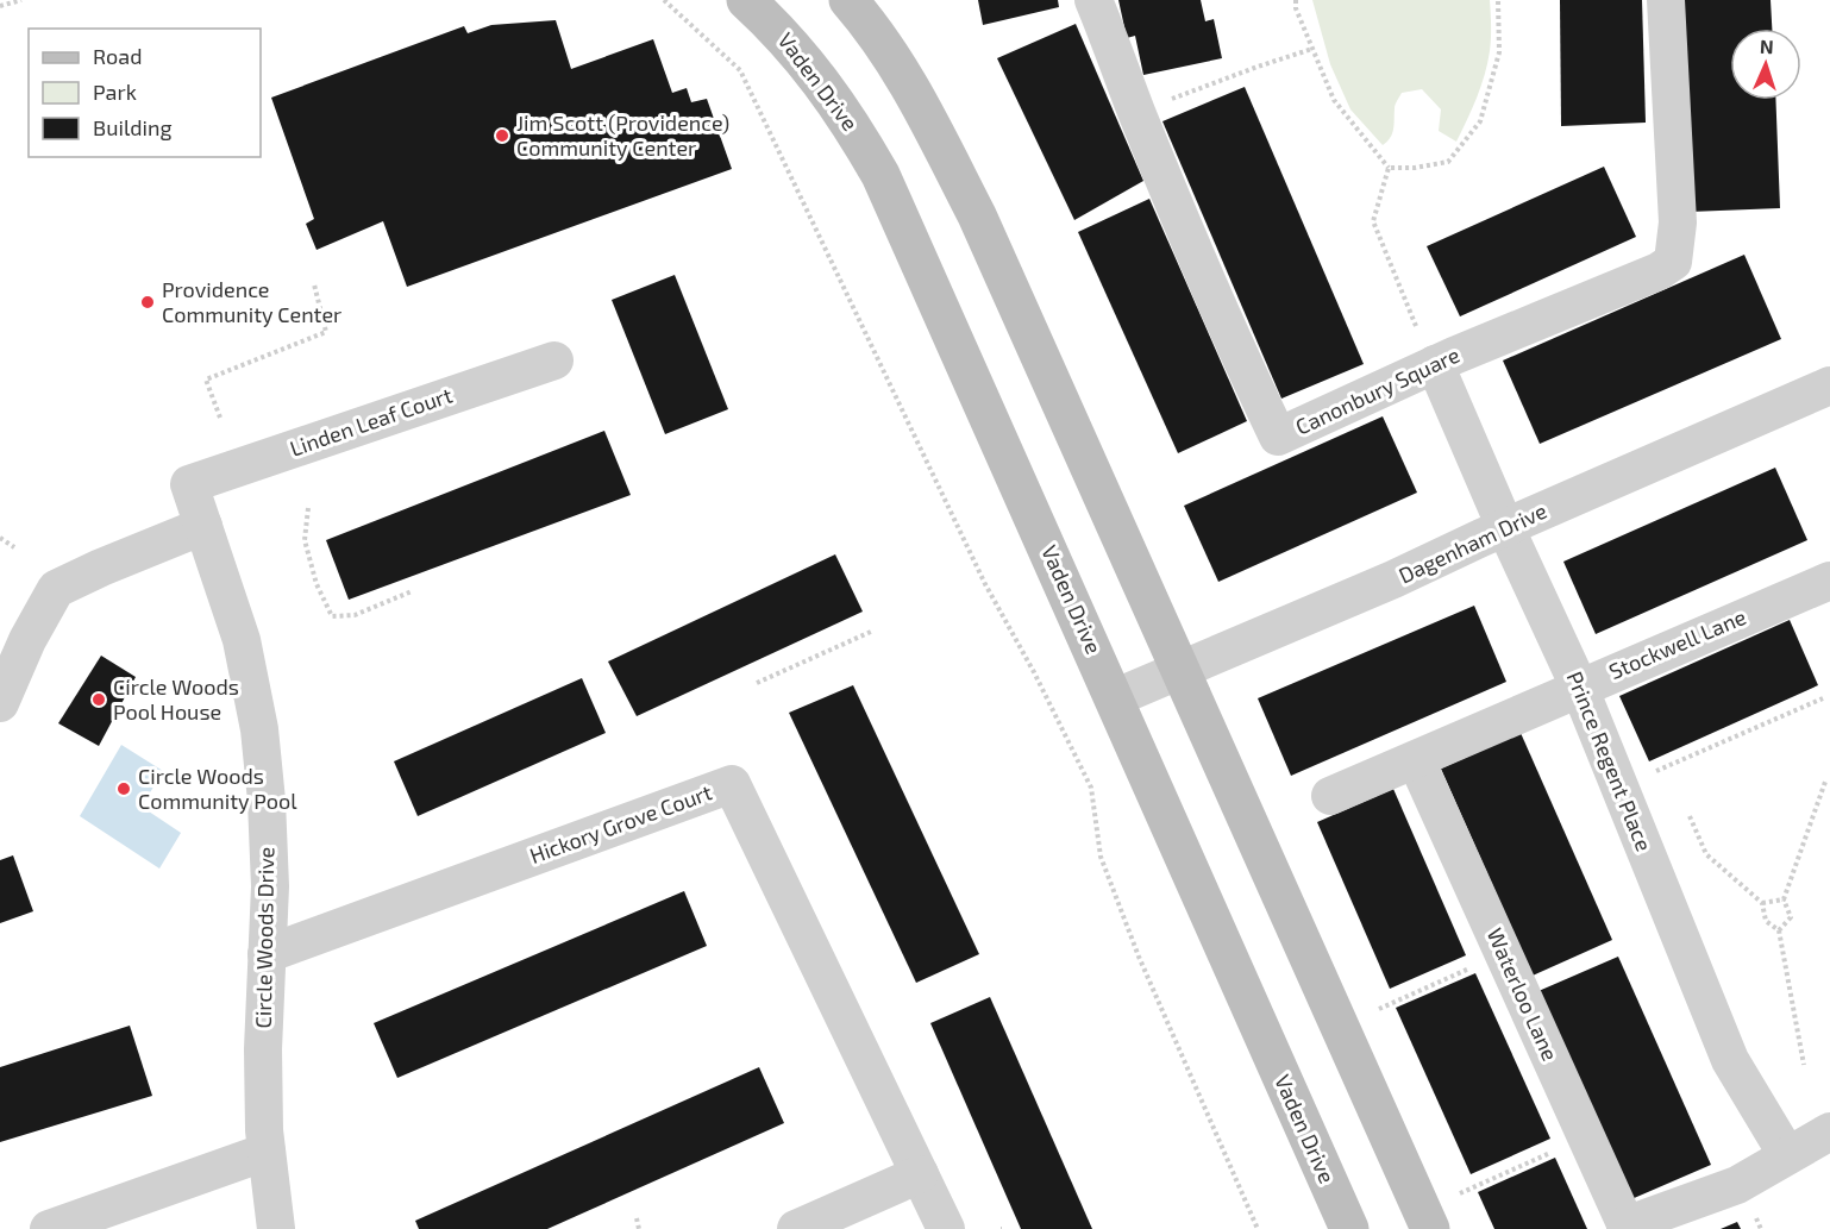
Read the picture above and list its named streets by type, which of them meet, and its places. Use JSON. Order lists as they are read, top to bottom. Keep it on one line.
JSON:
{"streets":{"street":["Vaden Drive","Canonbury Square","Linden Leaf Court","Dagenham Drive","Stockwell Lane","Prince Regent Place","Hickory Grove Court","Circle Woods Drive","Waterloo Lane"]},"crossings":[["Vaden Drive","Dagenham Drive"],["Canonbury Square","Prince Regent Place"],["Linden Leaf Court","Circle Woods Drive"],["Dagenham Drive","Prince Regent Place"],["Stockwell Lane","Prince Regent Place"],["Stockwell Lane","Waterloo Lane"],["Hickory Grove Court","Circle Woods Drive"]],"places":["Jim Scott (Providence) Community Center","Providence Community Center","Circle Woods Pool House","Circle Woods Community Pool"],"legend":["Road","Park","Building"],"north":"top"}
